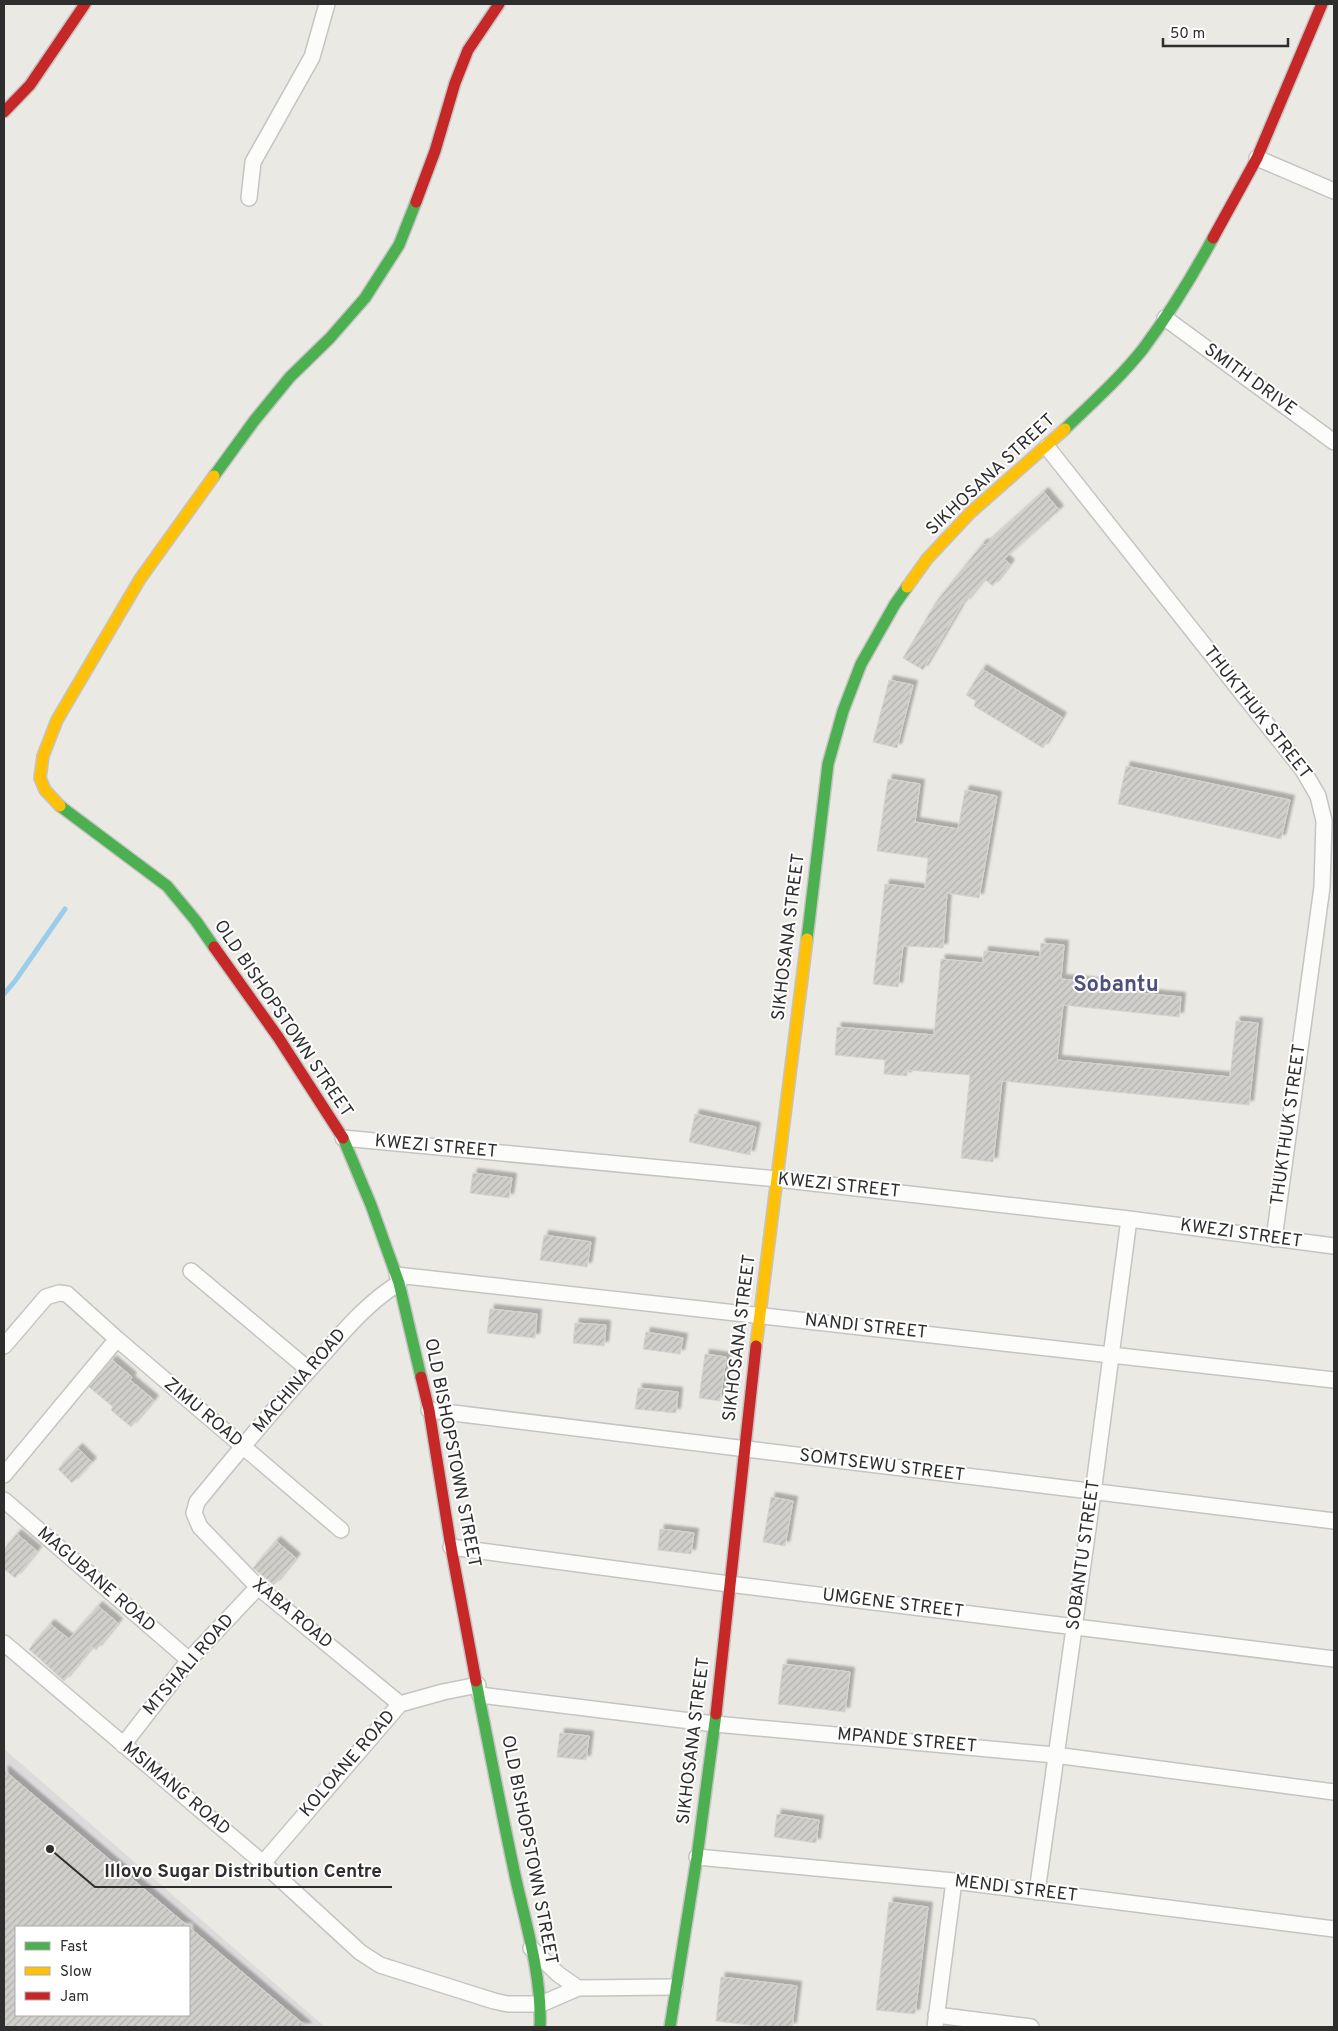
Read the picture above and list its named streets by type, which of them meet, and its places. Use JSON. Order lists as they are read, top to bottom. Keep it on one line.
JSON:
{"streets":{"street":["SMITH DRIVE","SIKHOSANA STREET","THUKTHUK STREET","OLD BISHOPSTOWN STREET","KWEZI STREET","NANDI STREET","MACHINA ROAD","ZIMU ROAD","SOMTSEWU STREET","SOBANTU STREET","MAGUBANE ROAD","UMGENE STREET","XABA ROAD","MTSHALI ROAD","MPANDE STREET","KOLOANE ROAD","MSIMANG ROAD","MENDI STREET"]},"crossings":[["SMITH DRIVE","SIKHOSANA STREET"],["SIKHOSANA STREET","THUKTHUK STREET"],["SIKHOSANA STREET","KWEZI STREET"],["SIKHOSANA STREET","NANDI STREET"],["SIKHOSANA STREET","SOMTSEWU STREET"],["SIKHOSANA STREET","UMGENE STREET"],["SIKHOSANA STREET","MPANDE STREET"],["SIKHOSANA STREET","MENDI STREET"],["THUKTHUK STREET","KWEZI STREET"],["OLD BISHOPSTOWN STREET","KWEZI STREET"],["OLD BISHOPSTOWN STREET","NANDI STREET"],["OLD BISHOPSTOWN STREET","MACHINA ROAD"],["OLD BISHOPSTOWN STREET","SOMTSEWU STREET"],["OLD BISHOPSTOWN STREET","UMGENE STREET"],["OLD BISHOPSTOWN STREET","MPANDE STREET"],["OLD BISHOPSTOWN STREET","KOLOANE ROAD"],["OLD BISHOPSTOWN STREET","MSIMANG ROAD"],["KWEZI STREET","SOBANTU STREET"],["NANDI STREET","MACHINA ROAD"],["NANDI STREET","SOBANTU STREET"],["MACHINA ROAD","ZIMU ROAD"],["MACHINA ROAD","XABA ROAD"],["SOMTSEWU STREET","SOBANTU STREET"],["SOBANTU STREET","UMGENE STREET"],["SOBANTU STREET","MPANDE STREET"],["SOBANTU STREET","MENDI STREET"],["MAGUBANE ROAD","MTSHALI ROAD"],["XABA ROAD","MTSHALI ROAD"],["XABA ROAD","KOLOANE ROAD"],["MTSHALI ROAD","MSIMANG ROAD"],["MPANDE STREET","KOLOANE ROAD"],["KOLOANE ROAD","MSIMANG ROAD"]],"districts":["Sobantu"],"places":["Illovo Sugar Distribution Centre"],"legend":["Fast","Slow","Jam"],"scale_bar":"50 m"}
